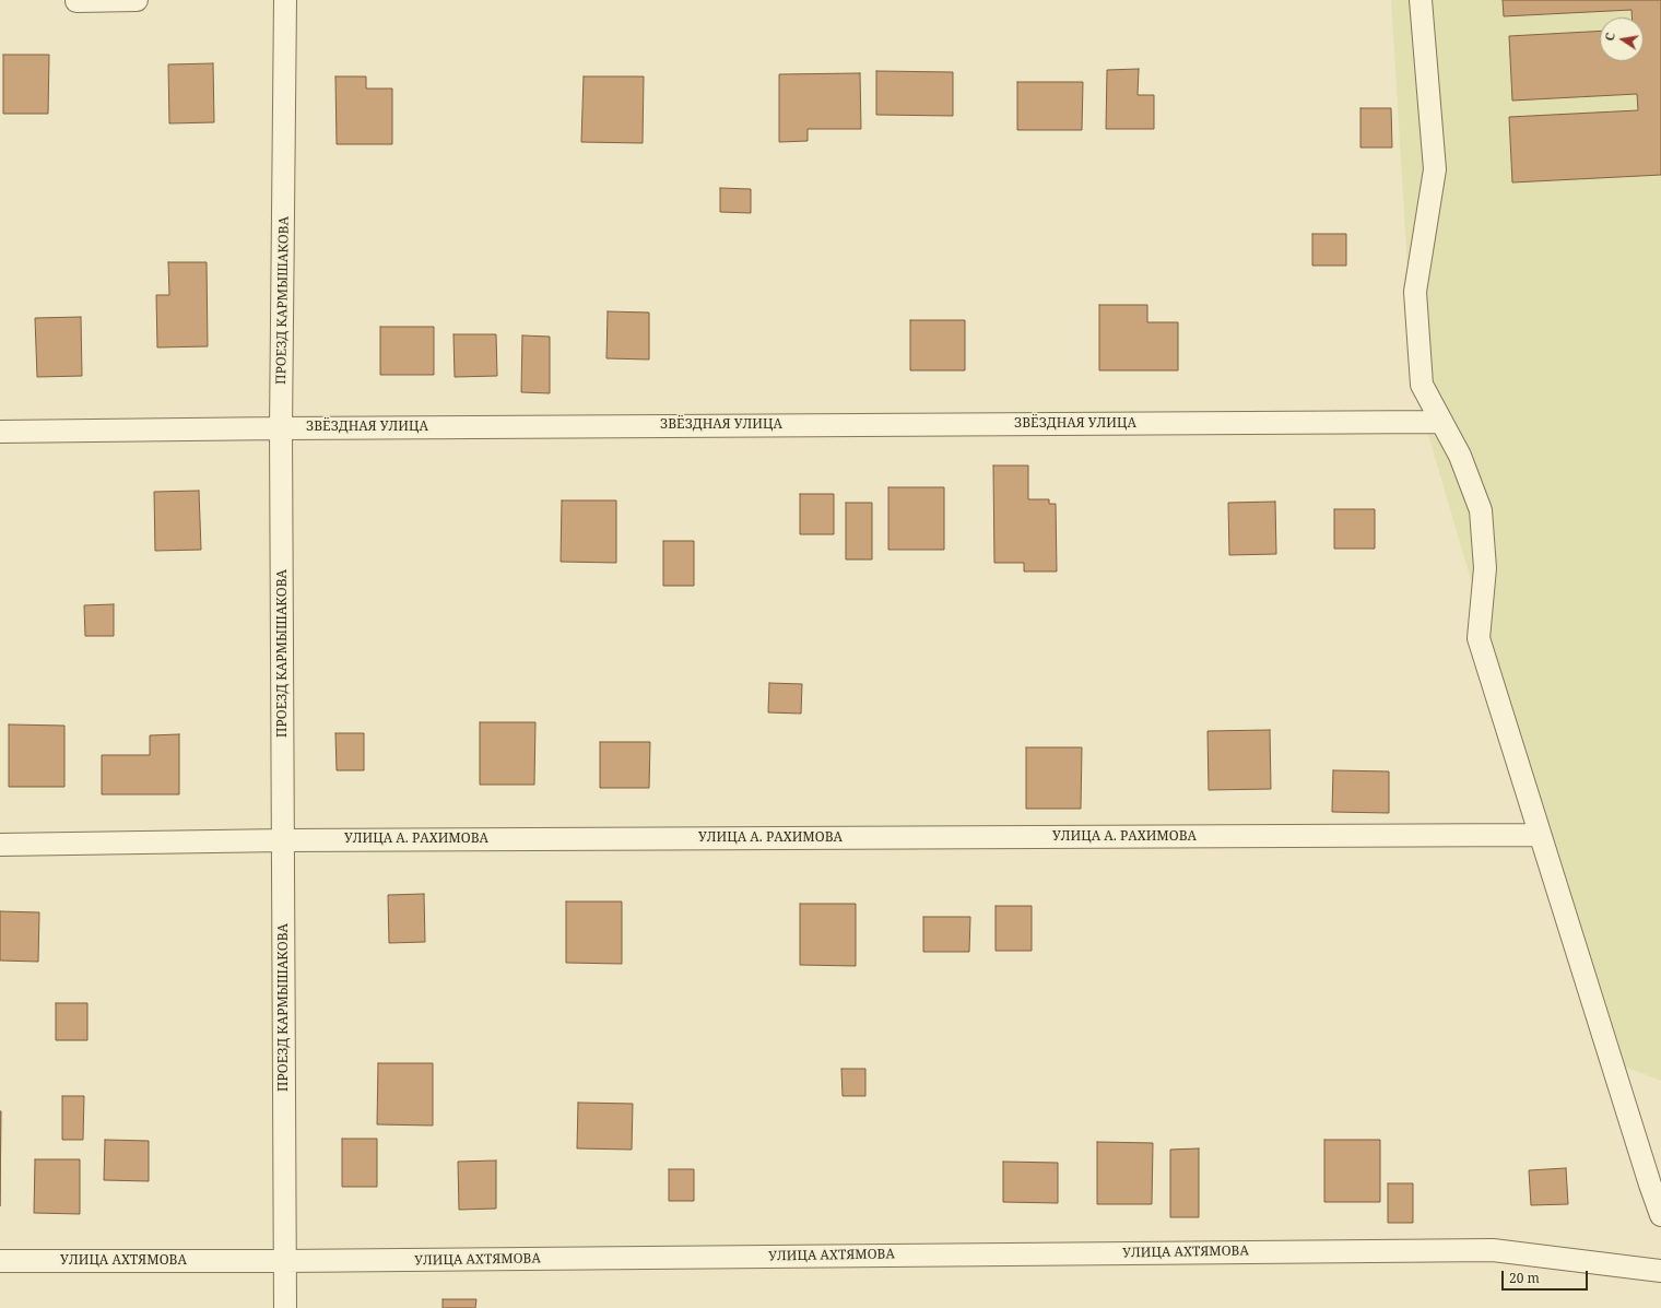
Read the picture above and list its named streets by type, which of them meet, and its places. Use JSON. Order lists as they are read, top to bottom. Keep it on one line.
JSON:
{"streets":{"street":["ПРОЕЗД КАРМЫШАКОВА","ЗВЁЗДНАЯ УЛИЦА","УЛИЦА А. РАХИМОВА","УЛИЦА АХТЯМОВА"]},"crossings":[["ПРОЕЗД КАРМЫШАКОВА","ЗВЁЗДНАЯ УЛИЦА"],["ПРОЕЗД КАРМЫШАКОВА","УЛИЦА А. РАХИМОВА"],["ПРОЕЗД КАРМЫШАКОВА","УЛИЦА АХТЯМОВА"]],"scale_bar":"20 m","north":"left"}
